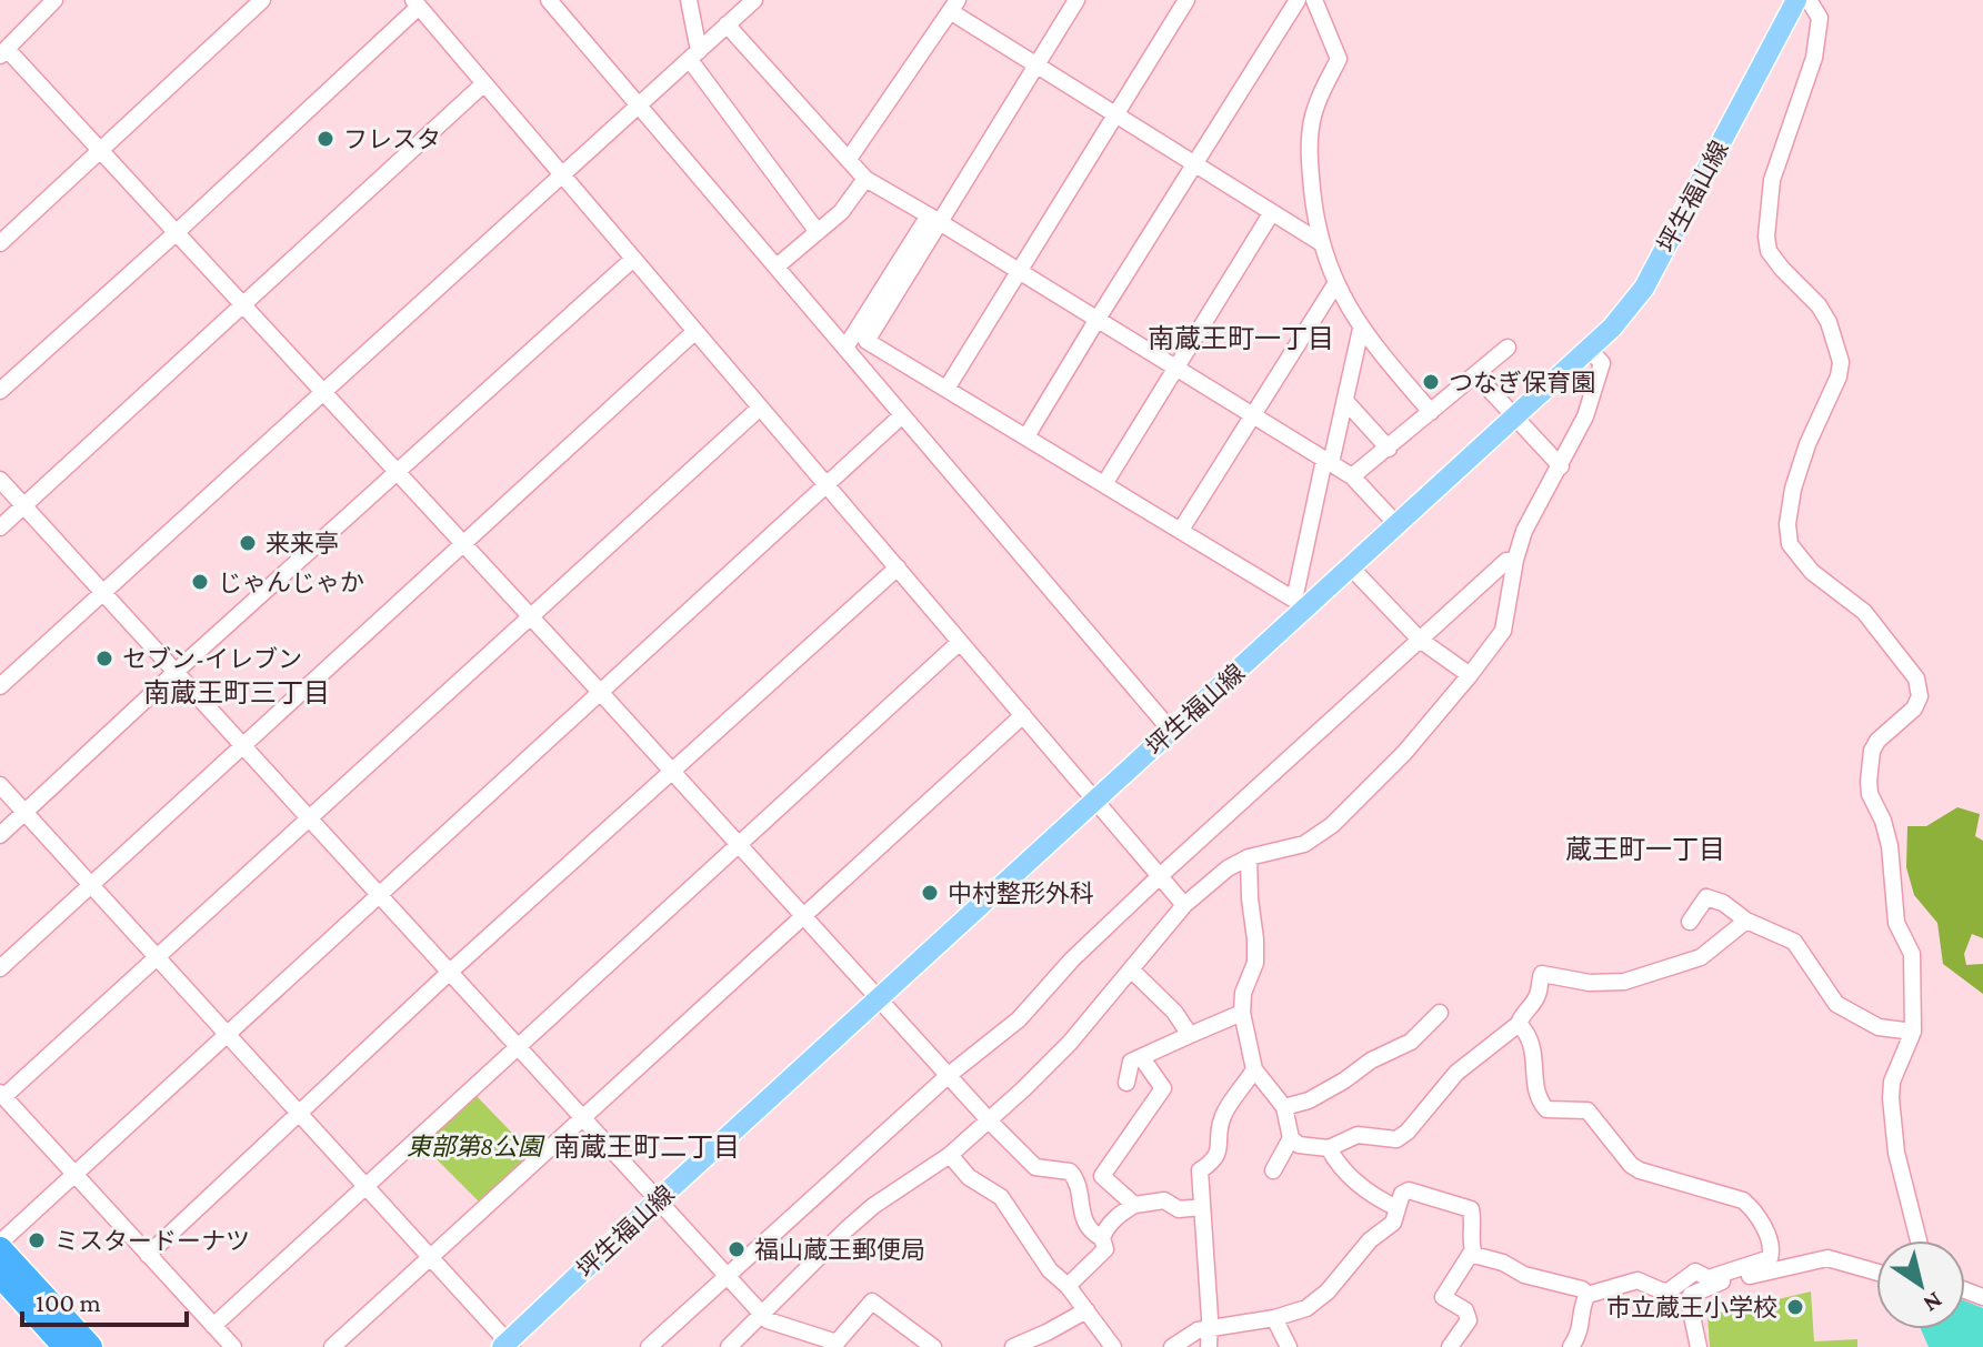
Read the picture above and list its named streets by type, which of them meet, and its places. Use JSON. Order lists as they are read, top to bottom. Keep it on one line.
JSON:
{"streets":{"main road":["坪生福山線"]},"districts":["南蔵王町一丁目","南蔵王町三丁目","蔵王町一丁目","南蔵王町二丁目"],"parks":["東部第8公園"],"places":["フレスタ","つなぎ保育園","来来亭","じゃんじゃか","セブン-イレブン","中村整形外科","ミスタードーナツ","福山蔵王郵便局","市立蔵王小学校"],"scale_bar":"100 m","north":"bottom right"}
